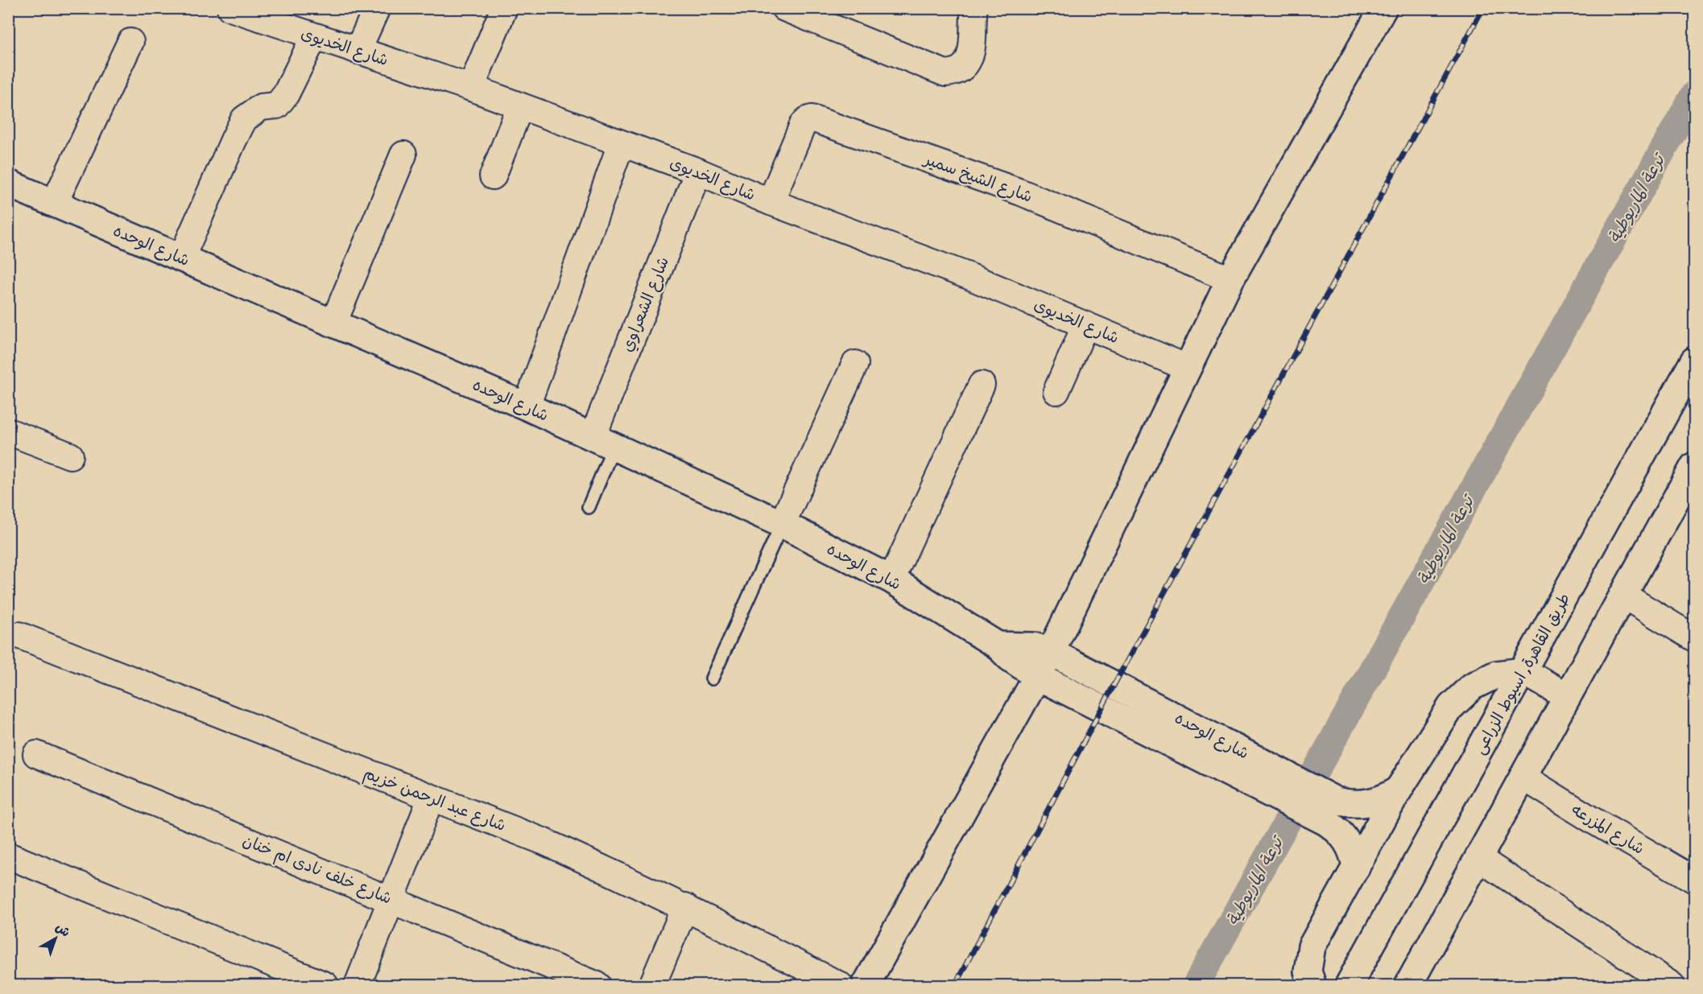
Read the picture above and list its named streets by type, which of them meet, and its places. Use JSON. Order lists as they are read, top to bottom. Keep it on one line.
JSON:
{"streets":{"main road":["شارع الوحده","طريق القاهرة, اسيوط الزراعى"],"street":["شارع الخديوى","شارع الشيخ سمير","شارع الشعراوي","شارع عبد الرحمن خزيم","شارع المزرعه","شارع خلف نادى ام خنان"]},"crossings":[["شارع الخديوى","شارع الشيخ سمير"],["شارع الخديوى","شارع الشعراوي"],["شارع الوحده","شارع الشعراوي"]],"water":["ترعة الماريوطية"],"north":"top right"}
